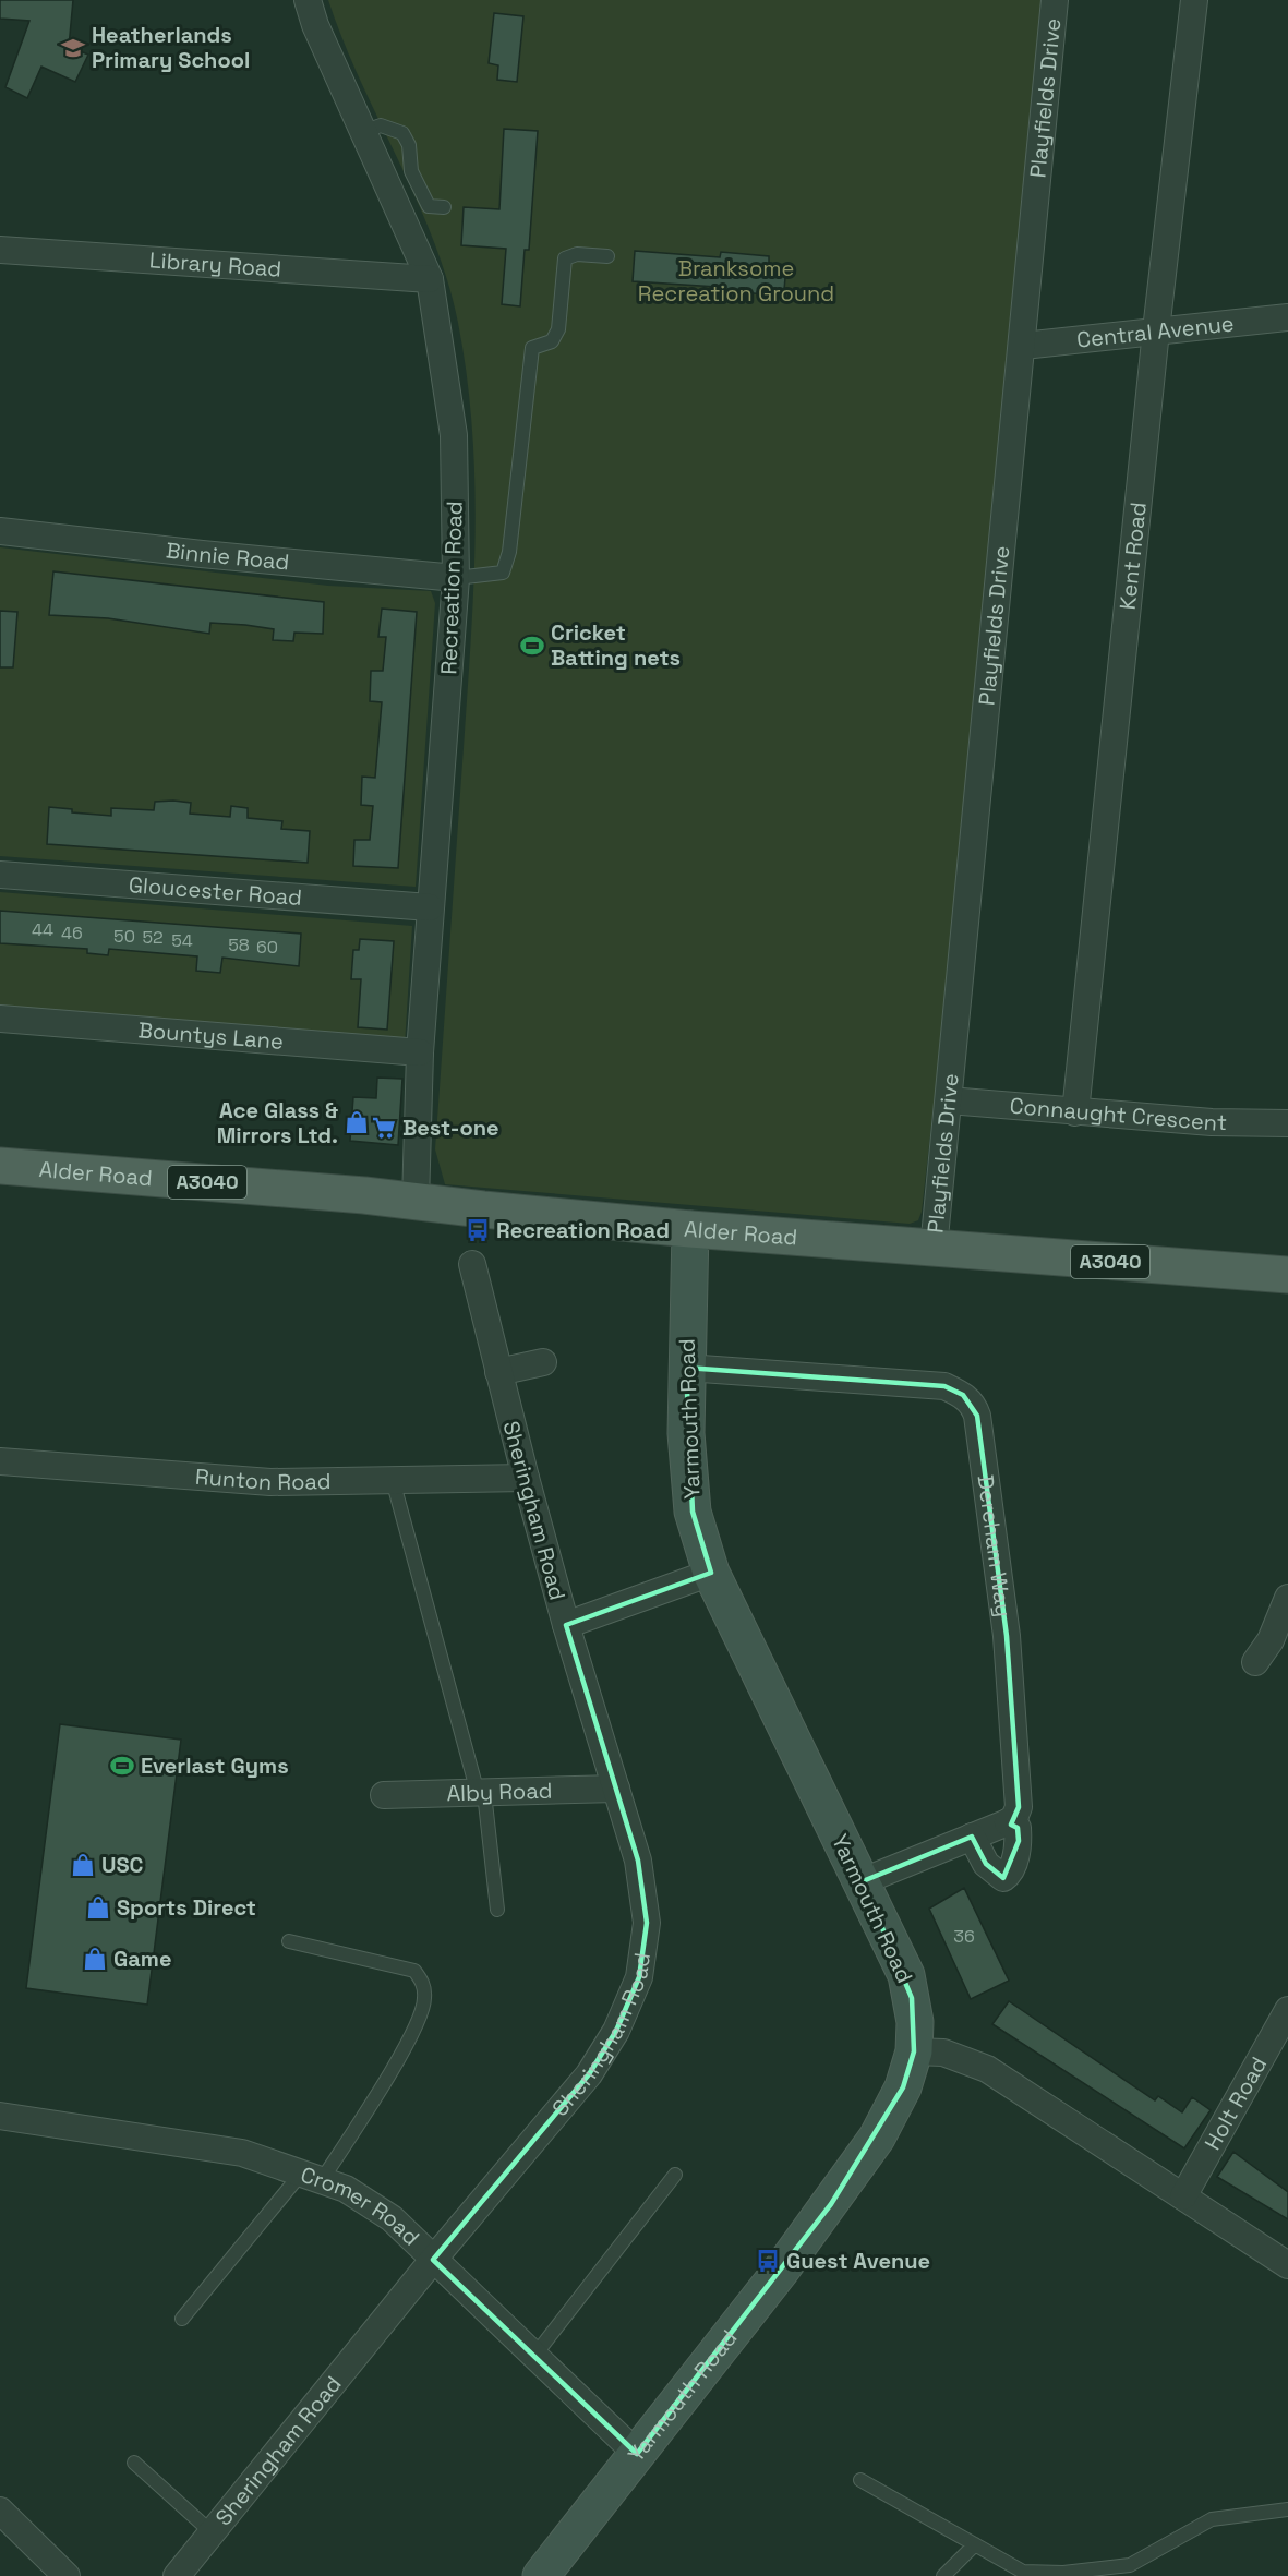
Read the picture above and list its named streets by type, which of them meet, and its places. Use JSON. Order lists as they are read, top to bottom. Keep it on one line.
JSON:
{"streets":{"main road":["Alder Road","A3040"],"street":["Playfields Drive","Library Road","Central Avenue","Binnie Road","Kent Road","Recreation Road","Gloucester Road","Bountys Lane","Connaught Crescent","Yarmouth Road","Runton Road","Sheringham Road","Dereham Way","Alby Road","Holt Road","Cromer Road"]},"crossings":[["Playfields Drive","Central Avenue"],["Playfields Drive","Connaught Crescent"],["Playfields Drive","Alder Road"],["Library Road","Recreation Road"],["Central Avenue","Kent Road"],["Binnie Road","Recreation Road"],["Kent Road","Connaught Crescent"],["Recreation Road","Gloucester Road"],["Recreation Road","Bountys Lane"],["Recreation Road","Alder Road"],["Alder Road","Yarmouth Road"],["Yarmouth Road","Dereham Way"],["Yarmouth Road","Cromer Road"],["Runton Road","Sheringham Road"],["Sheringham Road","Alby Road"],["Sheringham Road","Cromer Road"]],"parks":["Branksome Recreation Ground"],"places":{"school or university":["Heatherlands Primary School"],"sports":["Cricket Batting nets","Everlast Gyms"],"shop":["Ace Glass & Mirrors Ltd.","USC","Sports Direct","Game"],"supermarket":["Best-one"],"bus stop":["Recreation Road","Guest Avenue"]},"house_numbers":["44","46","50","52","54","58","60","36"]}
